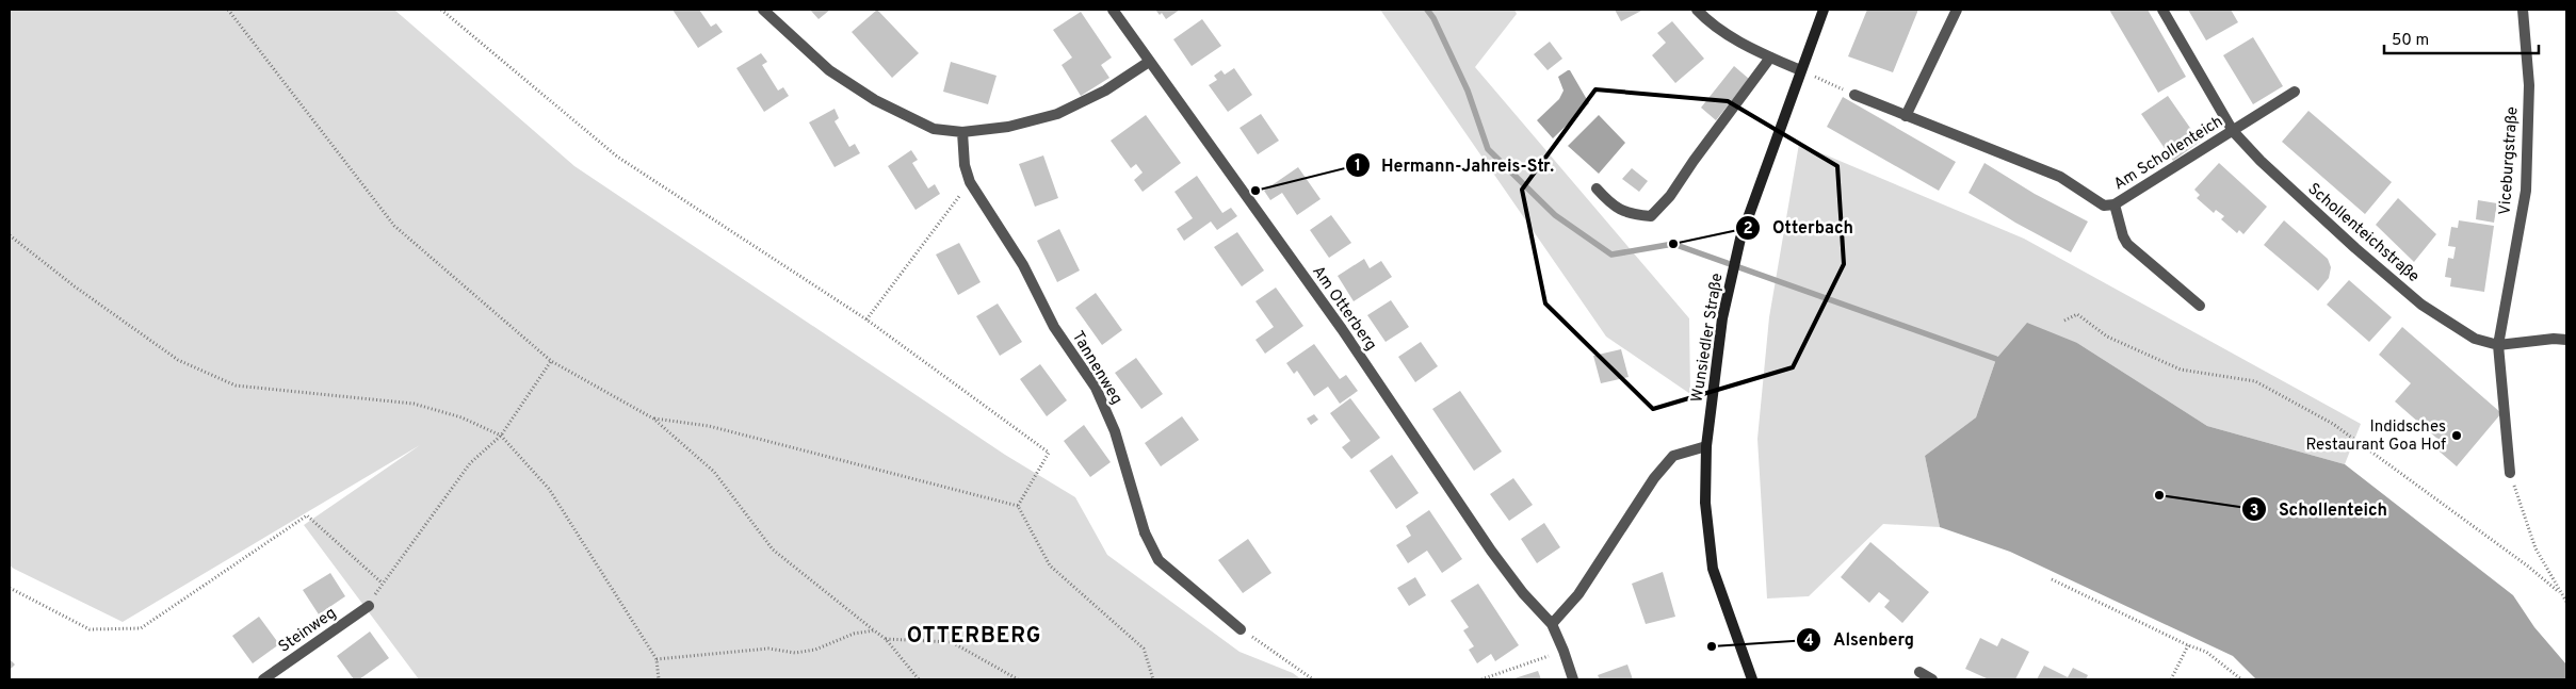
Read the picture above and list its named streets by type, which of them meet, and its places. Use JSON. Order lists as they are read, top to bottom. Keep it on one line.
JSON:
{"streets":{"main road":["Wunsiedler Straße"],"street":["Am Schollenteich","Viceburgstraße","Schollenteichstraße","Am Otterberg","Tannenweg","Steinweg"]},"crossings":[["Am Schollenteich","Schollenteichstraße"],["Viceburgstraße","Schollenteichstraße"]],"districts":["OTTERBERG"],"places":["Hermann-Jahreis-Str.","Otterbach","Indidsches Restaurant Goa Hof","Schollenteich","Alsenberg"],"scale_bar":"50 m"}
